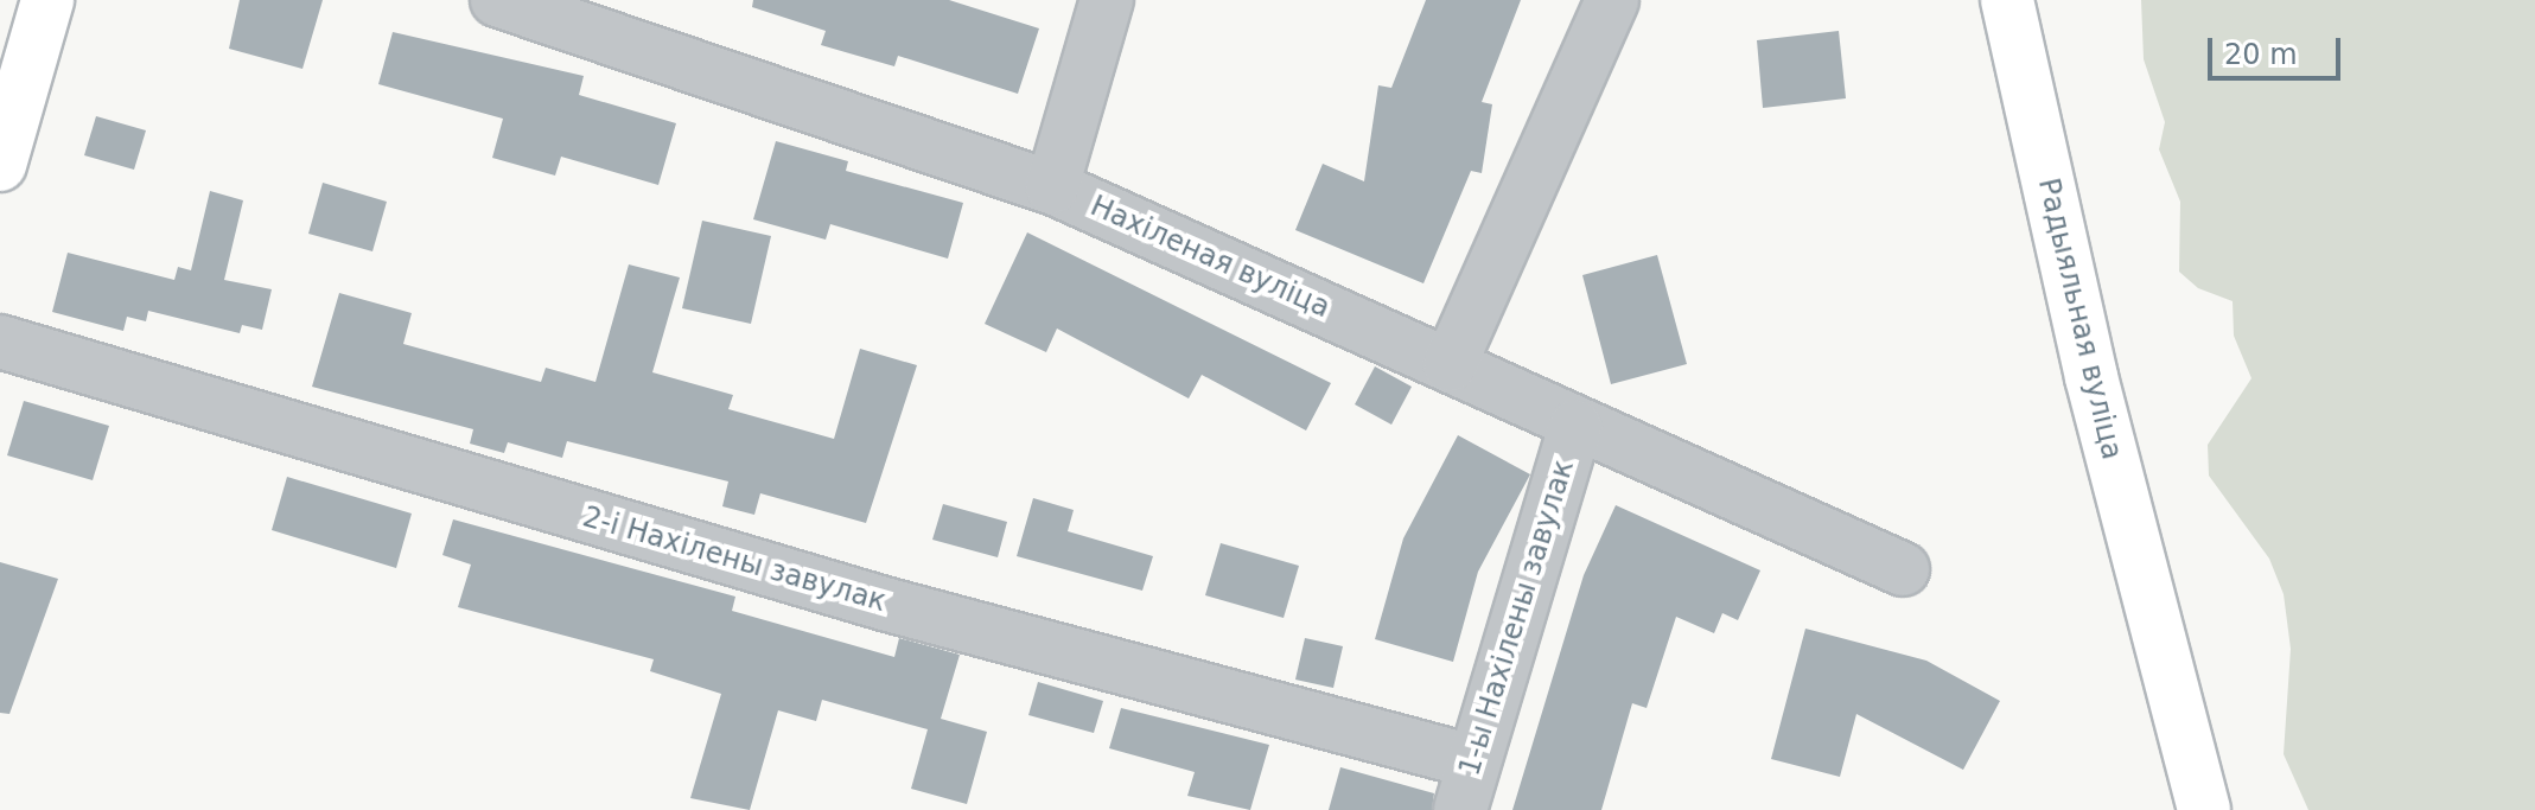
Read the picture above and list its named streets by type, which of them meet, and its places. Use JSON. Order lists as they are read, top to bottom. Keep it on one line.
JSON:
{"streets":{"main road":["Радыяльная вуліца"],"street":["Нахіленая вуліца","2-і Нахілены завулак","1-ы Нахілены завулак"]},"crossings":[["Нахіленая вуліца","1-ы Нахілены завулак"],["2-і Нахілены завулак","1-ы Нахілены завулак"]],"scale_bar":"20 m"}
